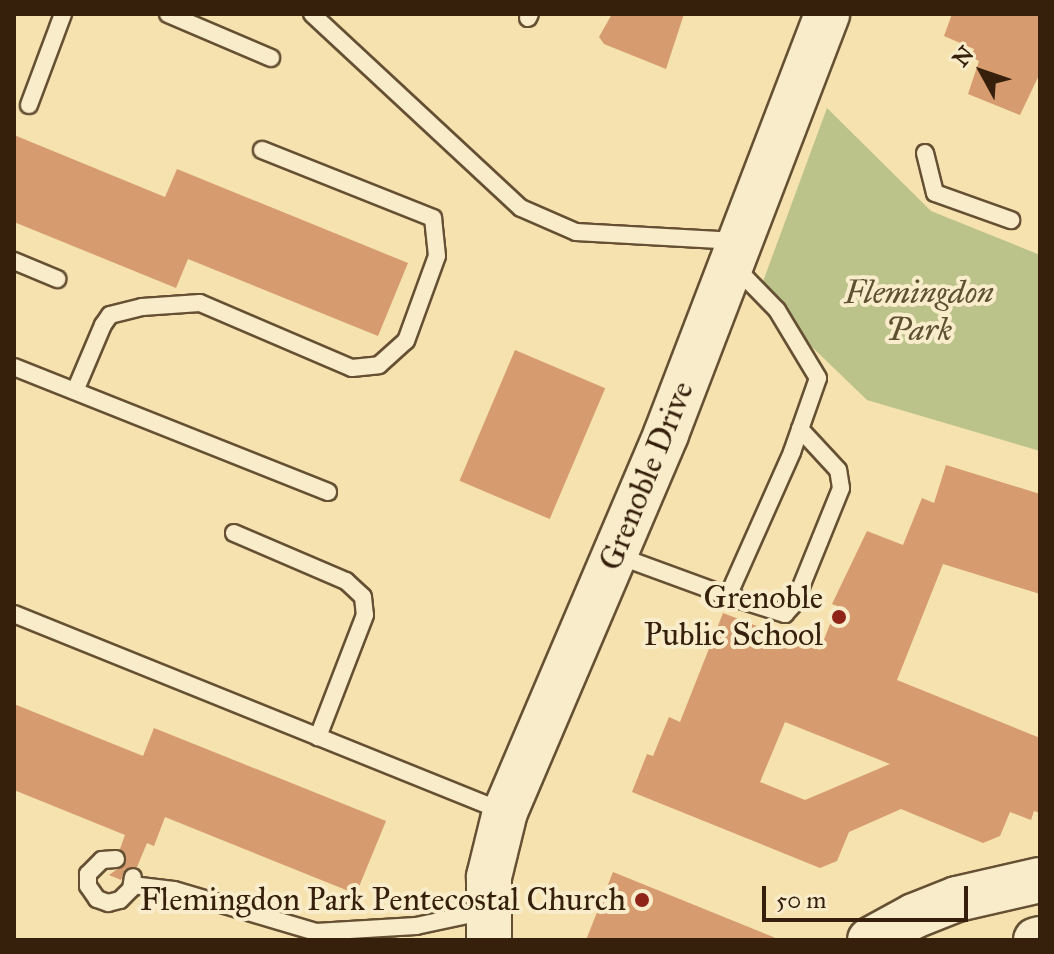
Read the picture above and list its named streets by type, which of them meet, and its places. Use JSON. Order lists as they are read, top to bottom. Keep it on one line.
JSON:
{"streets":{"street":["Grenoble Drive"]},"parks":["Flemingdon Park"],"places":["Grenoble Public School","Flemingdon Park Pentecostal Church"],"scale_bar":"50 m","north":"top left"}
